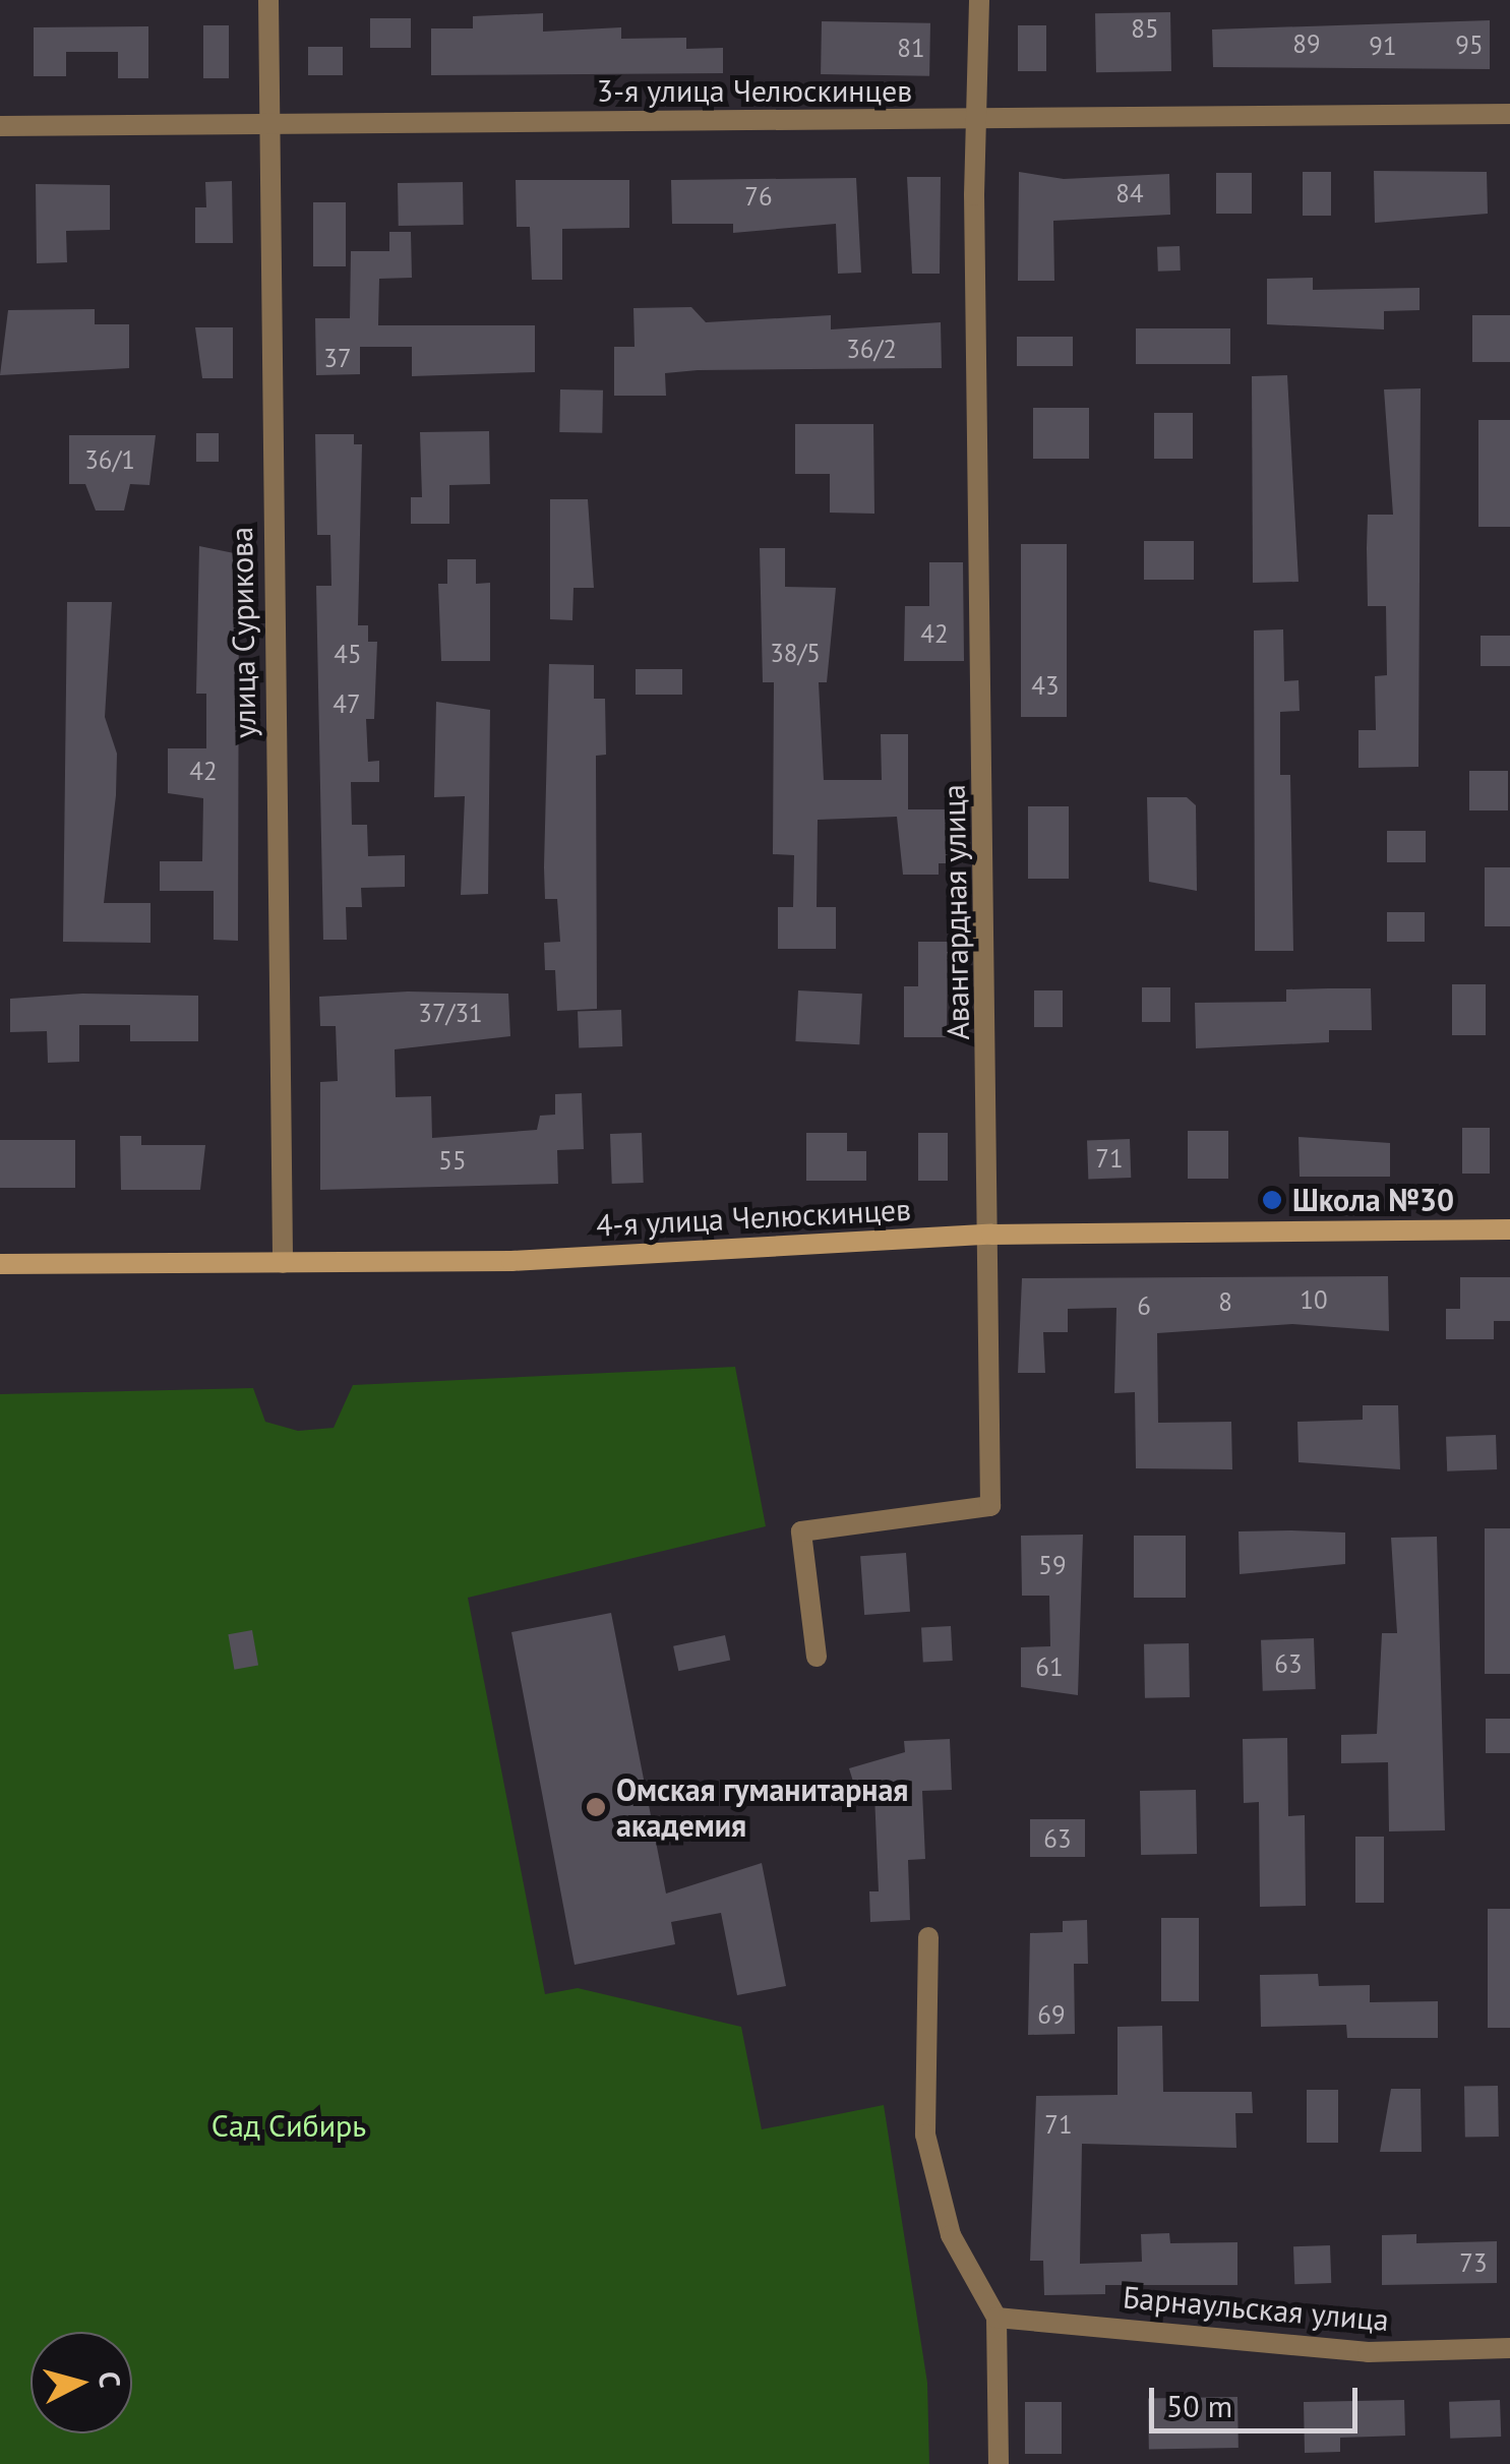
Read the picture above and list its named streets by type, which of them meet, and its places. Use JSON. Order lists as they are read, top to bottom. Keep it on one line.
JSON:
{"streets":{"main road":["4-я улица Челюскинцев"],"street":["3-я улица Челюскинцев","улица Сурикова","Авангардная улица","Барнаульская улица"]},"crossings":[["3-я улица Челюскинцев","улица Сурикова"],["3-я улица Челюскинцев","Авангардная улица"],["улица Сурикова","4-я улица Челюскинцев"],["Авангардная улица","4-я улица Челюскинцев"]],"parks":["Сад Сибирь"],"places":["Школа №30","Омская гуманитарная академия"],"house_numbers":["85","89","95","91","81","84","76","36/2","37","36/1","42","38/5","45","43","47","42","37/31","71","55","10","8","6","59","63","61","63","69","71","73"],"scale_bar":"50 m","north":"right"}
